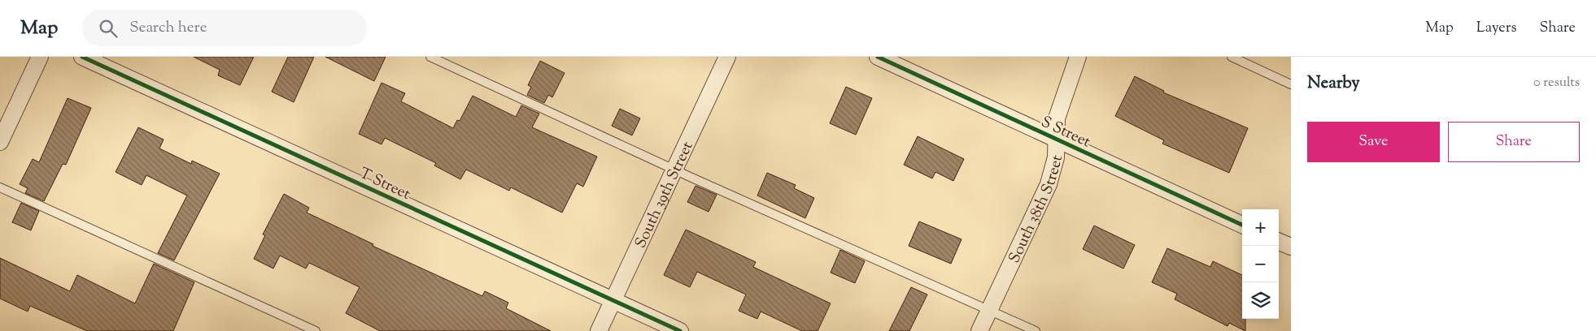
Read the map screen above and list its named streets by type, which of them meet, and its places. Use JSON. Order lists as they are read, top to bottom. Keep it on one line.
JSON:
{"streets":{"street":["S Street","T Street","South 39th Street","South 38th Street"]},"crossings":[["S Street","South 38th Street"],["T Street","South 39th Street"]],"page":{"header":"Map","search":"Search here","nav":["Map","Layers","Share"],"heading":["Nearby","0 results"],"buttons":["Save","Share"],"map_buttons":["+","−"]}}
